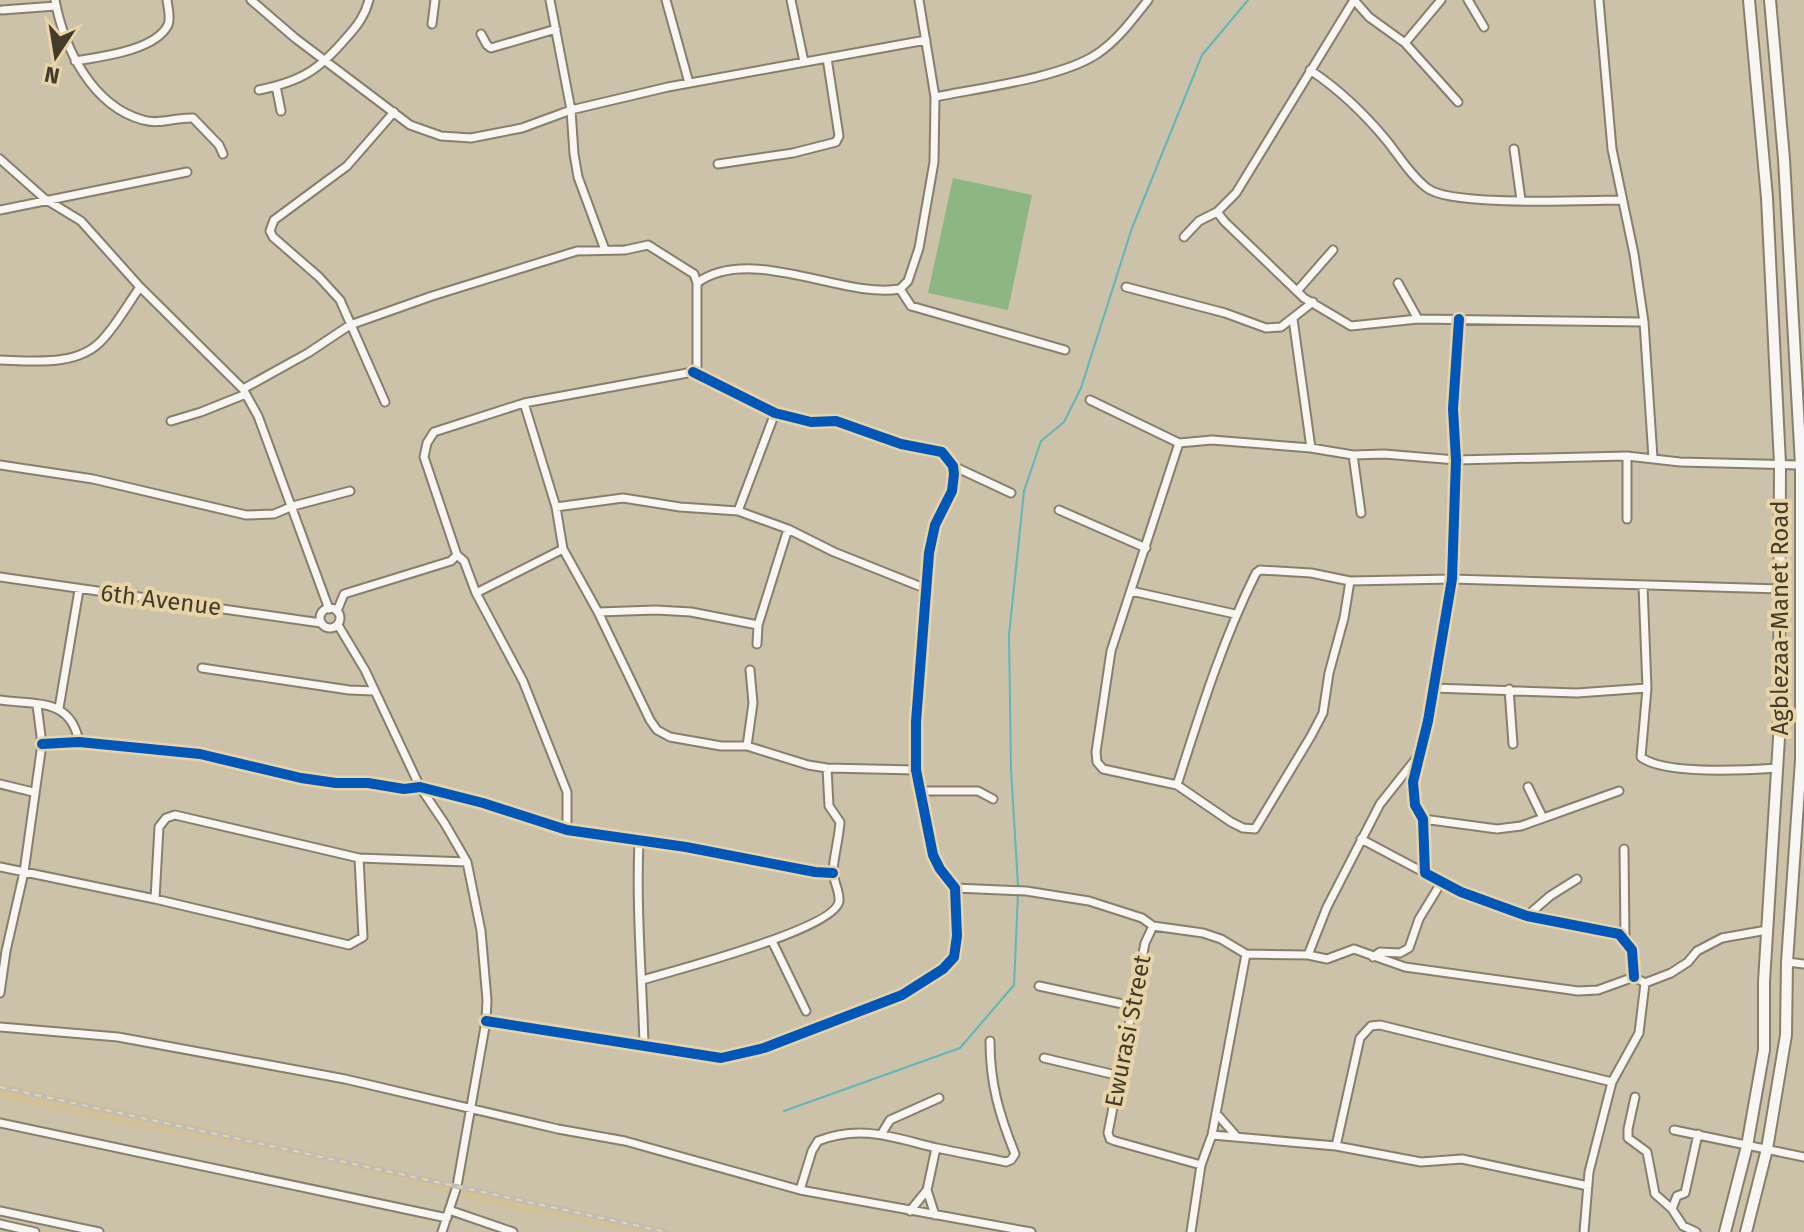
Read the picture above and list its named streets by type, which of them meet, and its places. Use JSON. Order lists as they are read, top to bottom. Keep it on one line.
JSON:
{"streets":{"main road":["Agblezaa-Manet Road"],"street":["6th Avenue","Ewurasi Street"]},"north":"bottom"}
